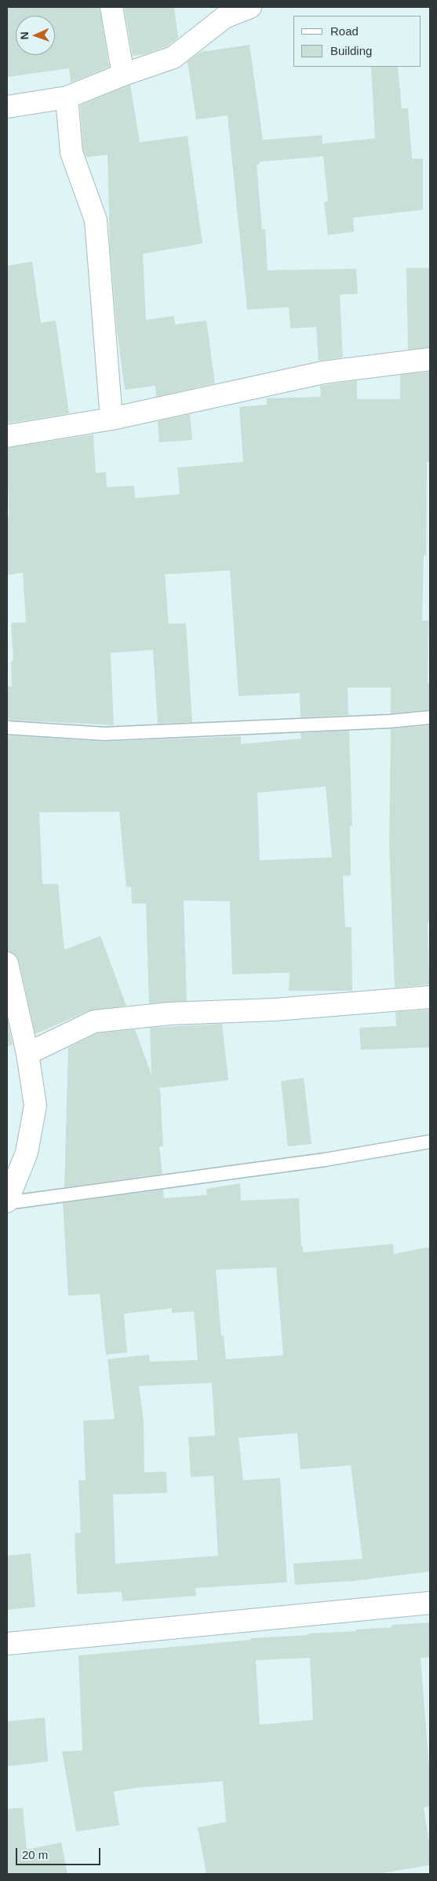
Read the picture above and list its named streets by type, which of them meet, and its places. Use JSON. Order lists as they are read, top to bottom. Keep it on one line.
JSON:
{"legend":["Road","Building"],"scale_bar":"20 m","north":"left"}
